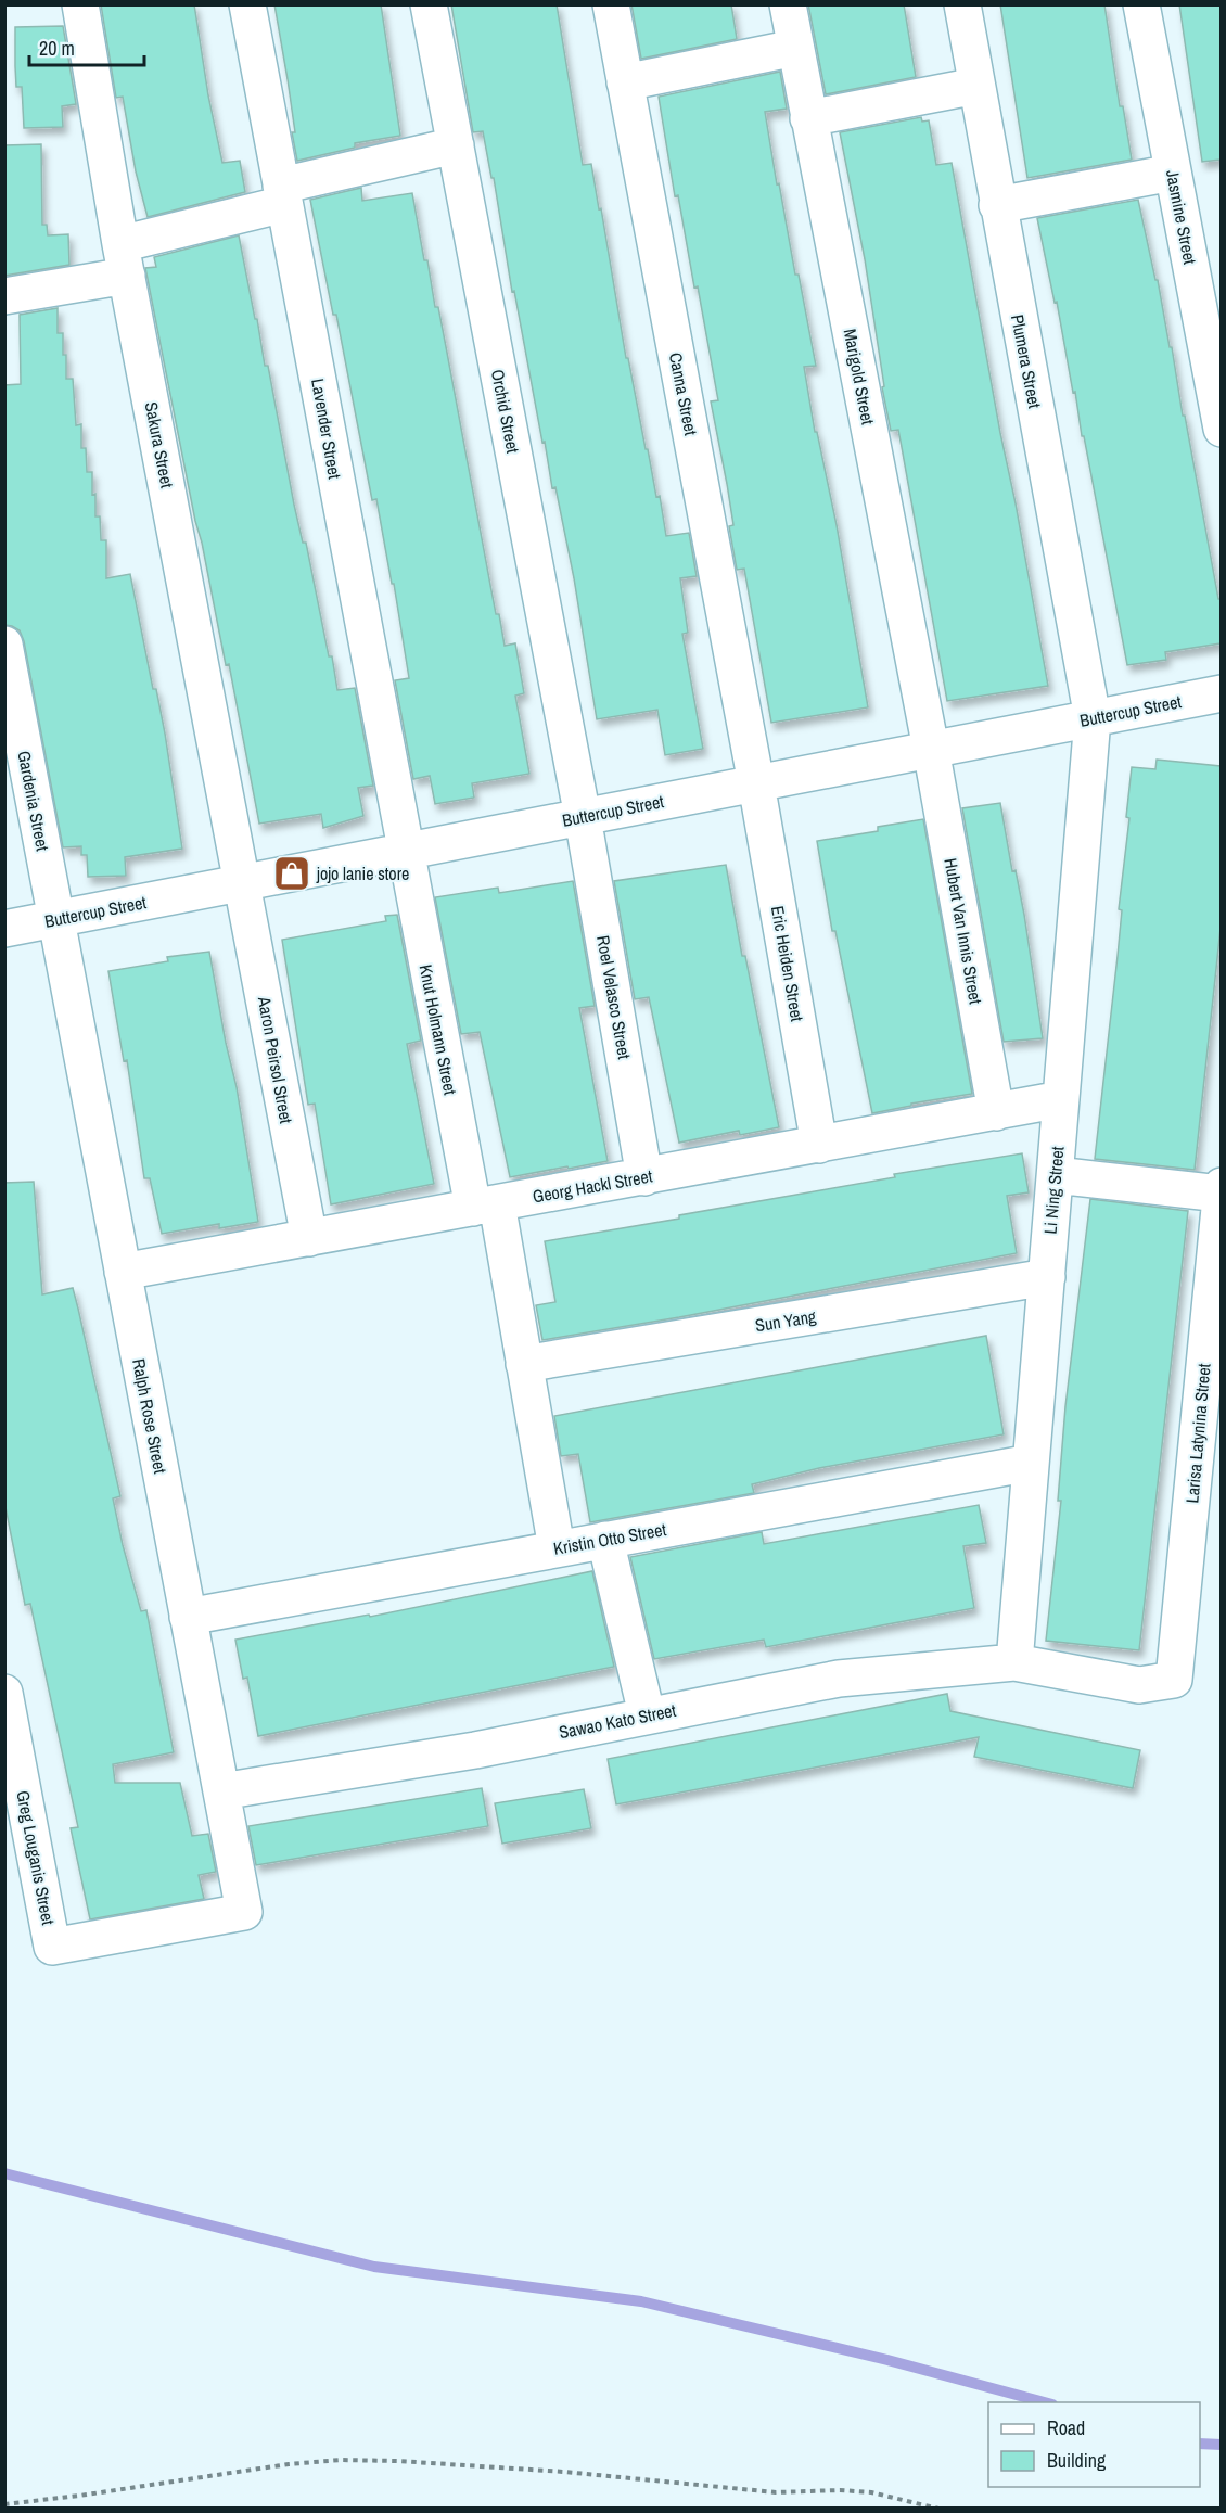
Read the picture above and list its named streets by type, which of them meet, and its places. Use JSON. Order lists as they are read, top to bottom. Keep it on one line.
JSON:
{"streets":{"street":["Jasmine Street","Plumera Street","Marigold Street","Canna Street","Orchid Street","Lavender Street","Sakura Street","Buttercup Street","Gardenia Street","Hubert Van Innis Street","Eric Heiden Street","Roel Velasco Street","Knut Holmann Street","Aaron Peirsol Street","Georg Hackl Street","Li Ning Street","Sun Yang","Ralph Rose Street","Larisa Latynina Street","Kristin Otto Street","Sawao Kato Street","Greg Louganis Street"]},"crossings":[["Plumera Street","Buttercup Street"],["Plumera Street","Li Ning Street"],["Marigold Street","Buttercup Street"],["Marigold Street","Hubert Van Innis Street"],["Canna Street","Buttercup Street"],["Canna Street","Eric Heiden Street"],["Orchid Street","Buttercup Street"],["Orchid Street","Roel Velasco Street"],["Lavender Street","Buttercup Street"],["Lavender Street","Knut Holmann Street"],["Sakura Street","Buttercup Street"],["Sakura Street","Aaron Peirsol Street"],["Buttercup Street","Gardenia Street"],["Buttercup Street","Hubert Van Innis Street"],["Buttercup Street","Eric Heiden Street"],["Buttercup Street","Roel Velasco Street"],["Buttercup Street","Knut Holmann Street"],["Buttercup Street","Aaron Peirsol Street"],["Buttercup Street","Li Ning Street"],["Buttercup Street","Ralph Rose Street"],["Gardenia Street","Ralph Rose Street"],["Hubert Van Innis Street","Georg Hackl Street"],["Eric Heiden Street","Georg Hackl Street"],["Roel Velasco Street","Georg Hackl Street"],["Knut Holmann Street","Georg Hackl Street"],["Knut Holmann Street","Sun Yang"],["Knut Holmann Street","Kristin Otto Street"],["Aaron Peirsol Street","Georg Hackl Street"],["Georg Hackl Street","Li Ning Street"],["Georg Hackl Street","Ralph Rose Street"],["Li Ning Street","Sun Yang"],["Li Ning Street","Kristin Otto Street"],["Li Ning Street","Sawao Kato Street"],["Ralph Rose Street","Kristin Otto Street"],["Ralph Rose Street","Sawao Kato Street"],["Ralph Rose Street","Greg Louganis Street"],["Larisa Latynina Street","Sawao Kato Street"]],"places":{"shop":["jojo lanie store"]},"legend":["Road","Building"],"scale_bar":"20 m"}
